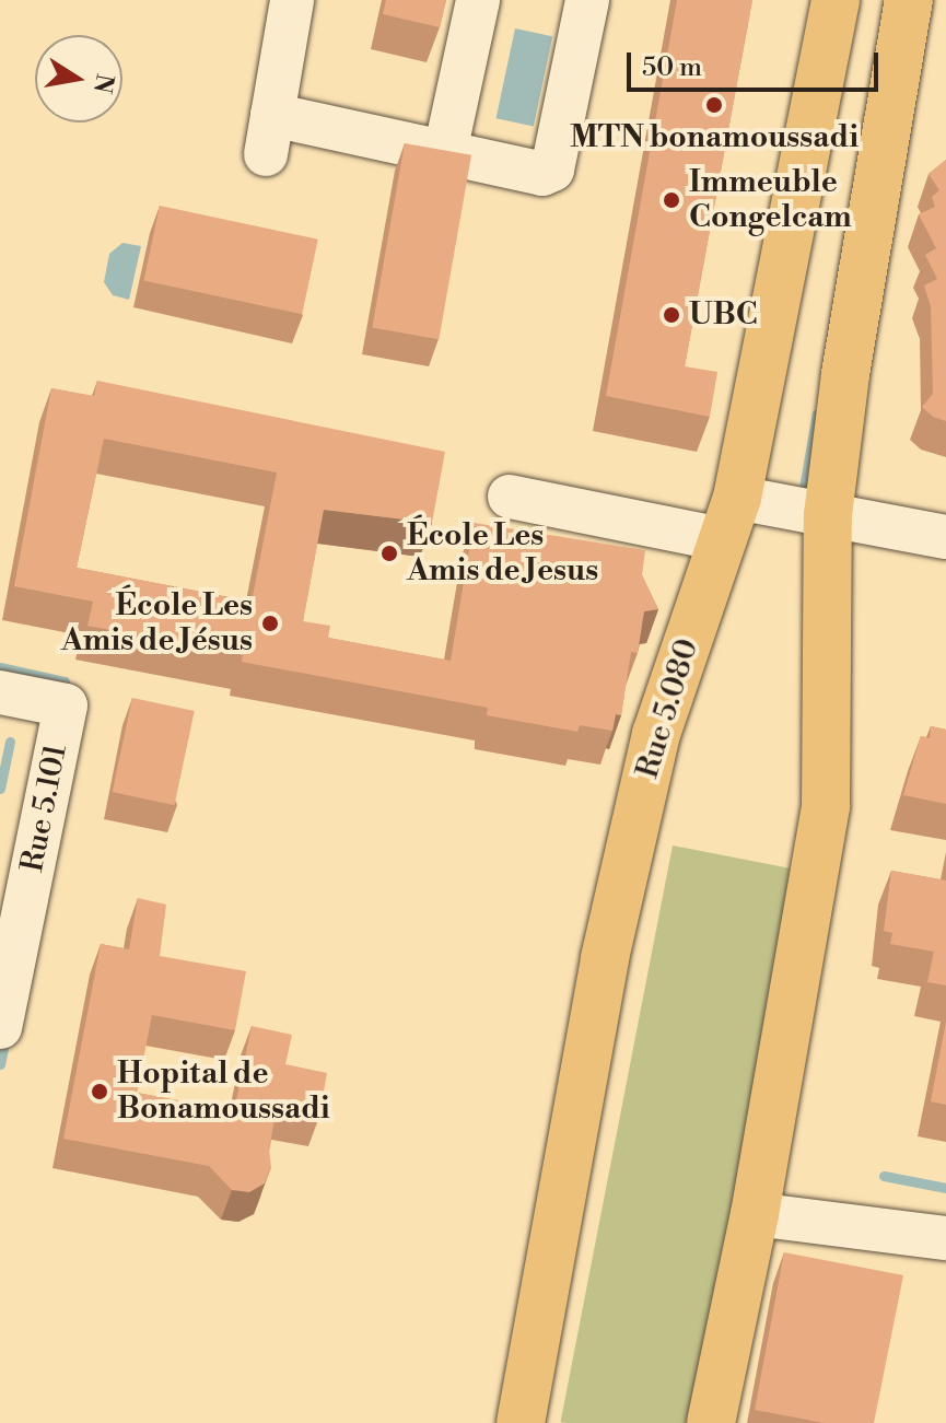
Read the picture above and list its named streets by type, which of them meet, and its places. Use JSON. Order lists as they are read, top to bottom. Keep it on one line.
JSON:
{"streets":{"main road":["Rue 5.080"],"street":["Rue 5.101"]},"places":["MTN bonamoussadi","Immeuble Congelcam","UBC","École Les Amis de Jesus","École Les Amis de Jésus","Hopital de Bonamoussadi"],"scale_bar":"50 m","north":"right"}
